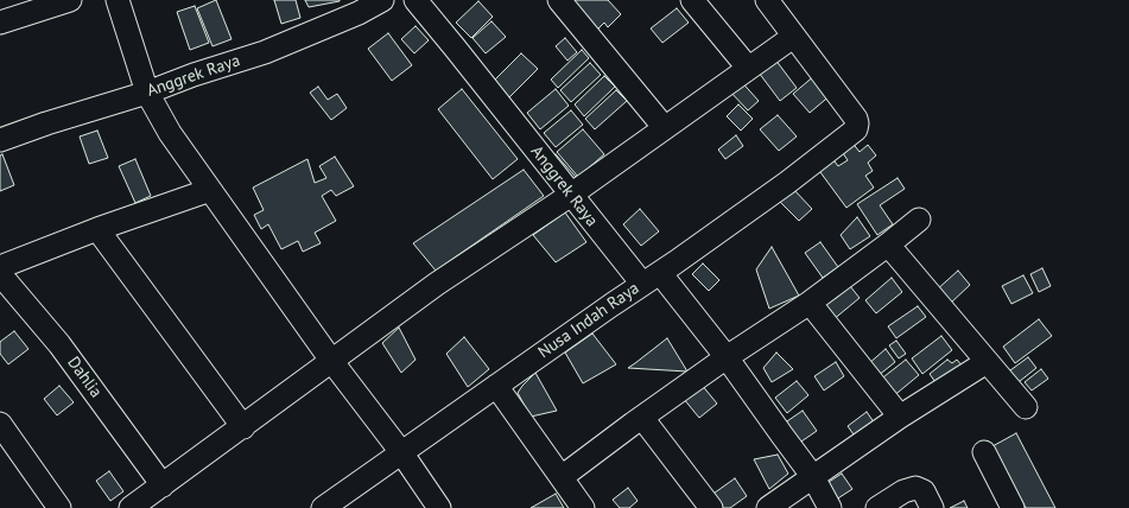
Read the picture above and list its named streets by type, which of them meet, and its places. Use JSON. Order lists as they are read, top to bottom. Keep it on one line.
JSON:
{"streets":{"street":["Anggrek Raya","Nusa Indah Raya","Dahlia"]},"crossings":[["Anggrek Raya","Nusa Indah Raya"]]}
